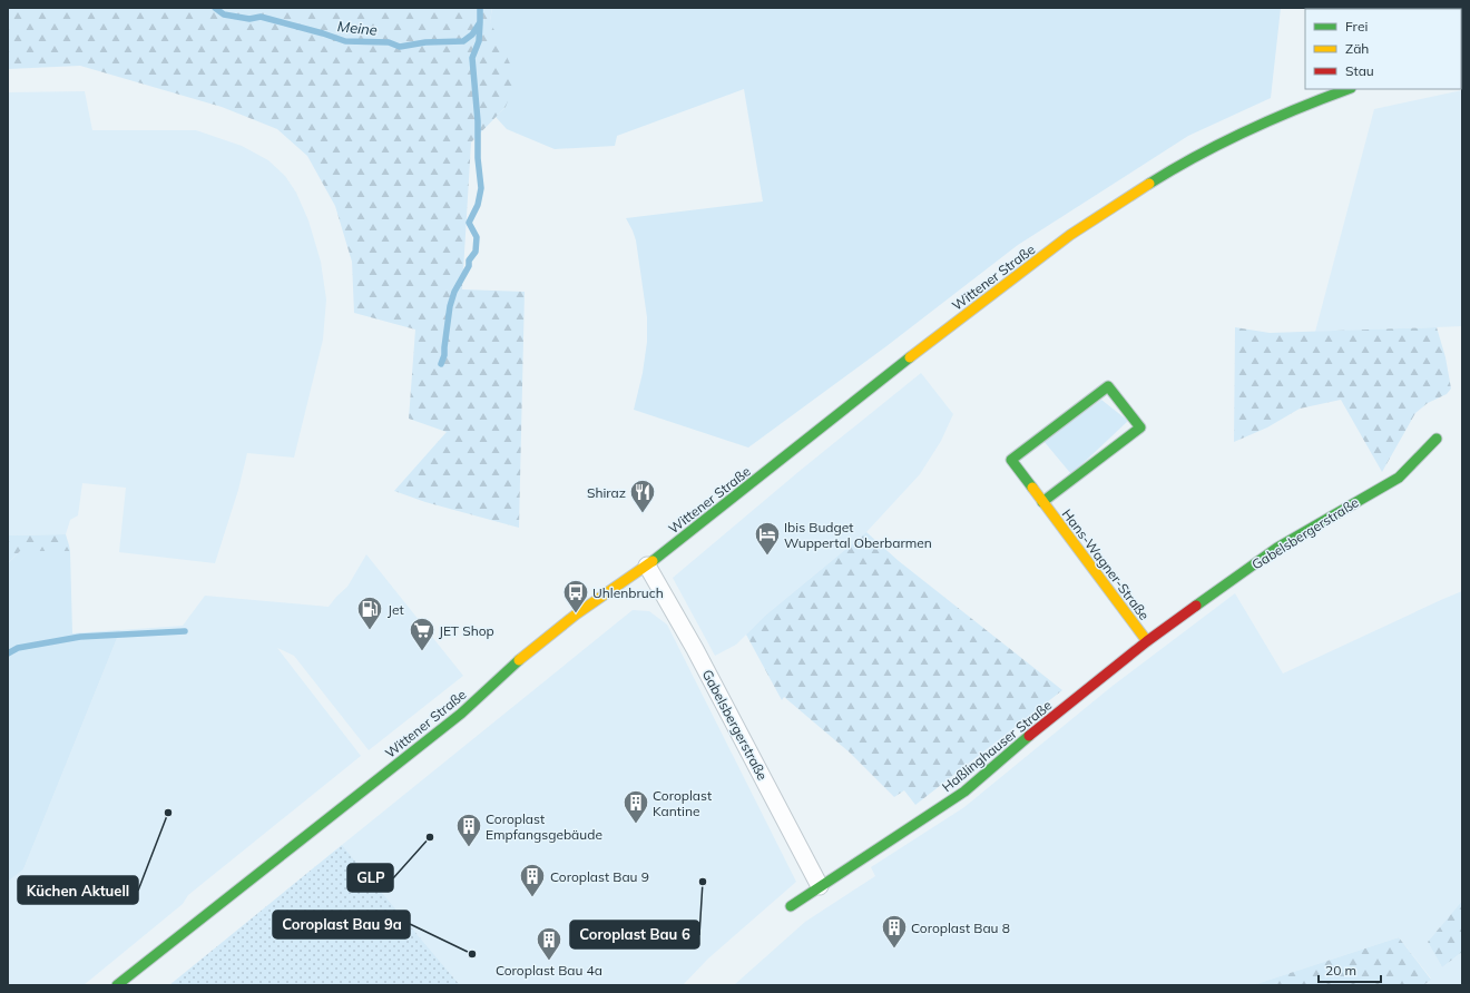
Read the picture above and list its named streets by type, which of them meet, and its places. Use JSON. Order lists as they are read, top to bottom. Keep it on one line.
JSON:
{"streets":{"main road":["Wittener Straße","Gabelsbergerstraße","Hans-Wagner-Straße","Haßlinghauser Straße"]},"crossings":[["Wittener Straße","Gabelsbergerstraße"],["Gabelsbergerstraße","Hans-Wagner-Straße"],["Gabelsbergerstraße","Haßlinghauser Straße"],["Hans-Wagner-Straße","Haßlinghauser Straße"]],"water":["Meine"],"places":{"restaurant":["Shiraz"],"hotel":["Ibis Budget Wuppertal Oberbarmen"],"bus stop":["Uhlenbruch"],"fuel station":["Jet"],"supermarket":["JET Shop"],"other":["Küchen Aktuell","GLP","Coroplast Bau 6","Coroplast Bau 9a"],"building":["Coroplast Kantine","Coroplast Empfangsgebäude","Coroplast Bau 9","Coroplast Bau 8","Coroplast Bau 4a"]},"legend":["Frei","Zäh","Stau"],"scale_bar":"20 m"}
